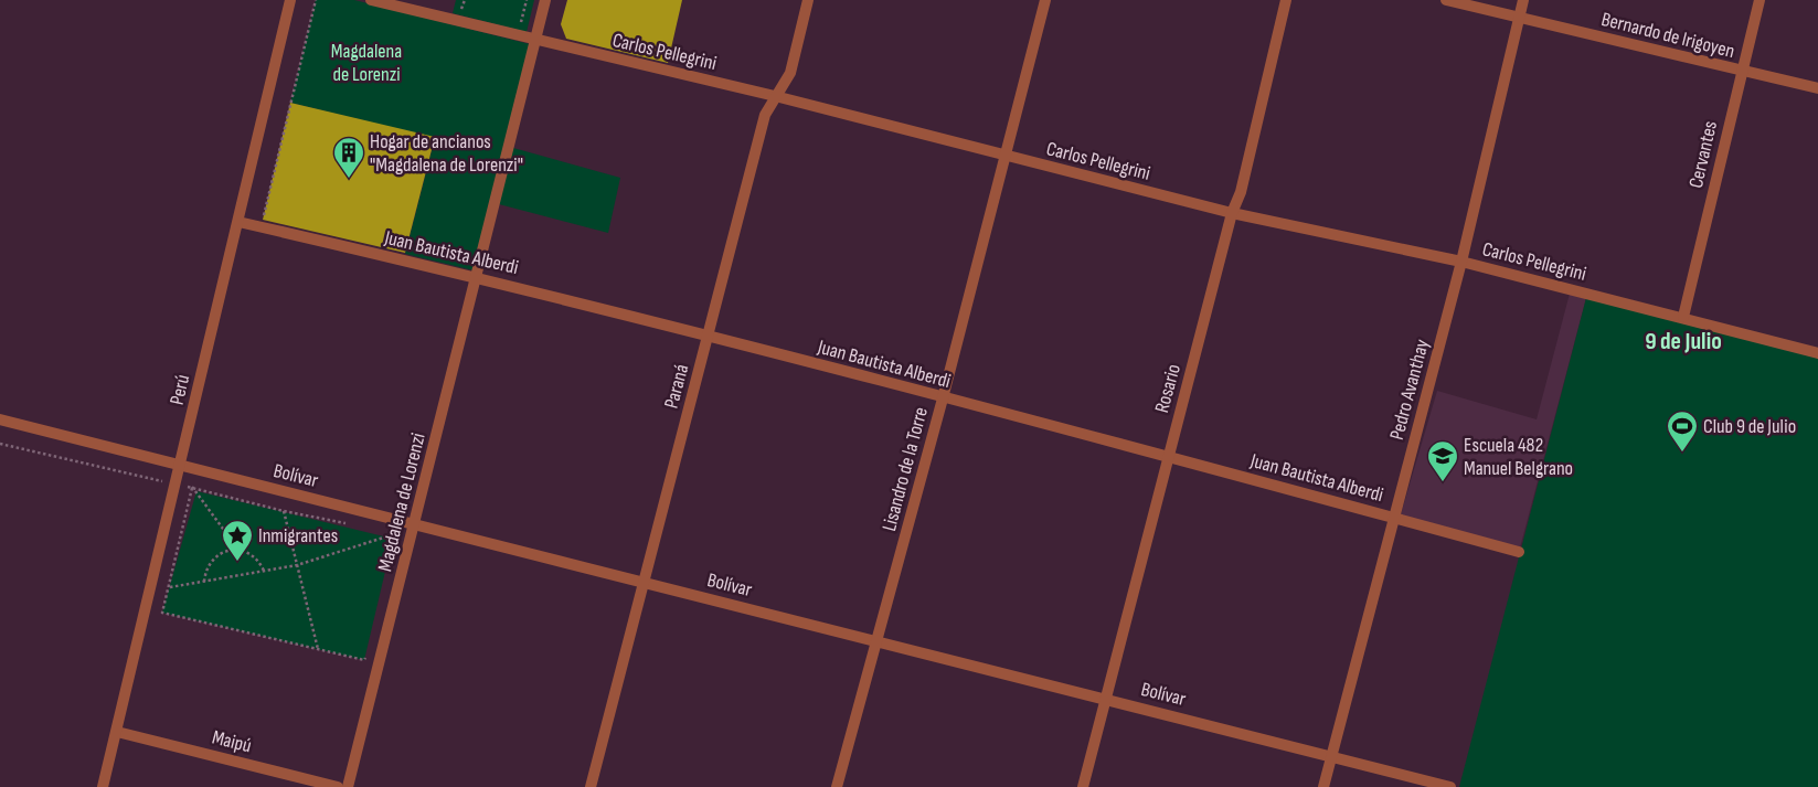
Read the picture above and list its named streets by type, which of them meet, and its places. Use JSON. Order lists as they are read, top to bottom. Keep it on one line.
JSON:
{"streets":{"street":["Bernardo de Irigoyen","Carlos Pellegrini","Cervantes","Juan Bautista Alberdi","Paraná","Rosario","Perú","Pedro Avanthay","Lisandro de la Torre","Bolívar","Magdalena de Lorenzi","Maipú"]},"crossings":[["Bernardo de Irigoyen","Cervantes"],["Bernardo de Irigoyen","Pedro Avanthay"],["Carlos Pellegrini","Cervantes"],["Carlos Pellegrini","Paraná"],["Carlos Pellegrini","Rosario"],["Carlos Pellegrini","Pedro Avanthay"],["Carlos Pellegrini","Lisandro de la Torre"],["Carlos Pellegrini","Magdalena de Lorenzi"],["Juan Bautista Alberdi","Paraná"],["Juan Bautista Alberdi","Rosario"],["Juan Bautista Alberdi","Perú"],["Juan Bautista Alberdi","Pedro Avanthay"],["Juan Bautista Alberdi","Lisandro de la Torre"],["Juan Bautista Alberdi","Magdalena de Lorenzi"],["Paraná","Bolívar"],["Rosario","Bolívar"],["Perú","Bolívar"],["Perú","Maipú"],["Pedro Avanthay","Bolívar"],["Lisandro de la Torre","Bolívar"],["Bolívar","Magdalena de Lorenzi"]],"districts":["9 de Julio"],"parks":["Magdalena de Lorenzi"],"places":{"building":["Hogar de ancianos \"Magdalena de Lorenzi\""],"sports":["Club 9 de Julio"],"school or university":["Escuela 482 Manuel Belgrano"],"place":["Inmigrantes"]}}
